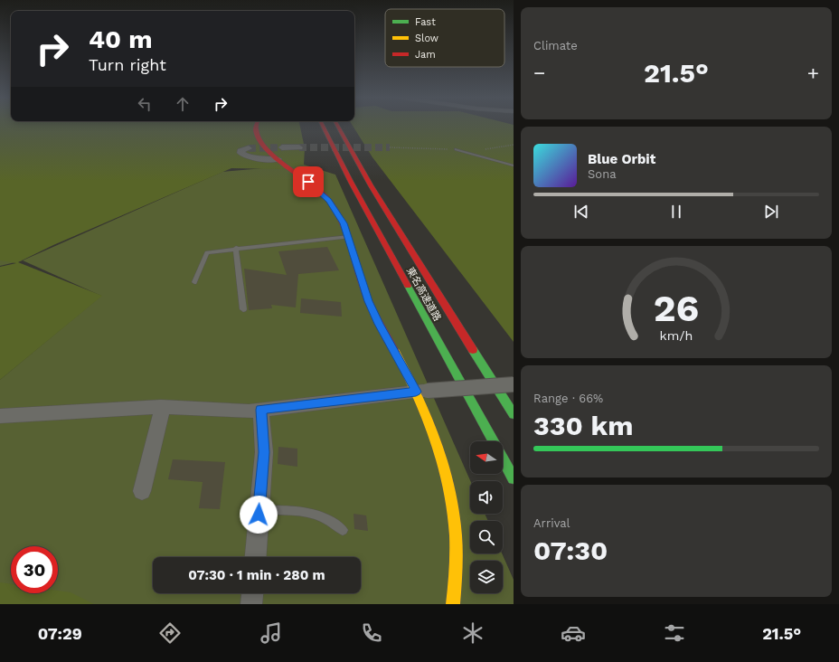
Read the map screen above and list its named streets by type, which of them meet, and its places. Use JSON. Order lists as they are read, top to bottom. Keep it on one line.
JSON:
{"streets":{"main road":["東名高速道路"]},"legend":["Fast","Slow","Jam"],"north":"left","page":{"tile":["Climate",["Range · 66%","330 km"],["Arrival","07:30"]],"turn":["40 m","Turn right"],"heat":["−","21.5°","+"],"song":["Blue Orbit","Sona"],"limit":"30","trip":"07:30 · 1 min · 280 m","tabs":["07:29","21.5°"],"gauge":["26","km/h"]}}
